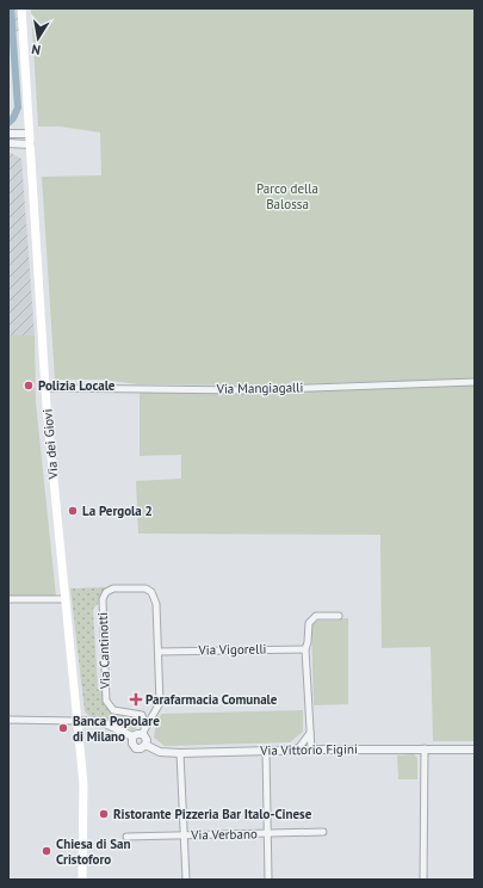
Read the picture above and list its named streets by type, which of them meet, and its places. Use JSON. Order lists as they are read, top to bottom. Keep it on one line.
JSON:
{"streets":{"main road":["Via dei Giovi"],"street":["Via Mangiagalli","Via Vigorelli","Via Cantinotti","Via Vittorio Figini","Via Verbano"]},"crossings":[["Via Mangiagalli","Via dei Giovi"],["Via Vigorelli","Via Cantinotti"],["Via Cantinotti","Via Vittorio Figini"]],"parks":["Parco della Balossa"],"places":{"other":["Polizia Locale","La Pergola 2","Banca Popolare di Milano","Ristorante Pizzeria Bar Italo-Cinese","Chiesa di San Cristoforo"],"health":["Parafarmacia Comunale"]},"north":"bottom"}
